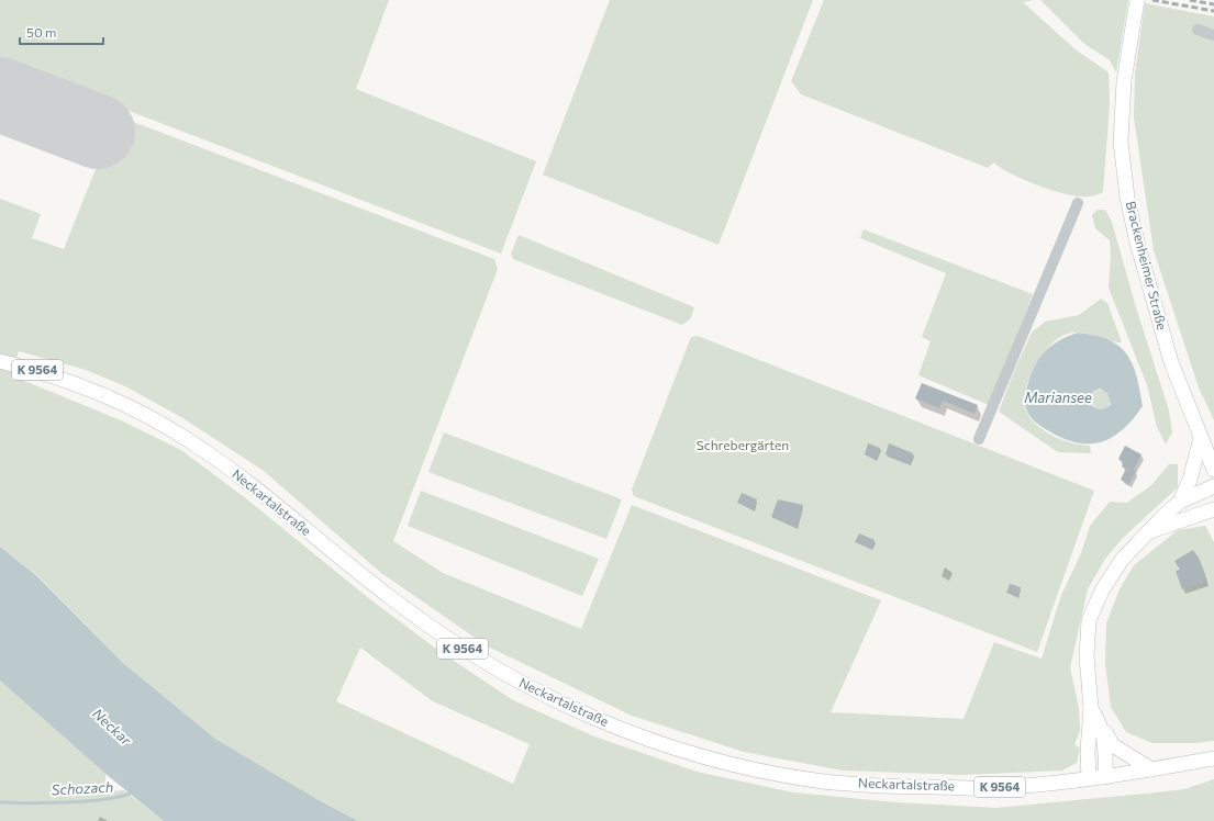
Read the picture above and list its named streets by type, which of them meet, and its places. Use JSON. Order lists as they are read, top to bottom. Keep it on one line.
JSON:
{"streets":{"main road":["Brackenheimer Straße","K 9564","Neckartalstraße"]},"water":["Mariansee","Neckar","Schozach"],"parks":["Schrebergärten"],"scale_bar":"50 m"}
